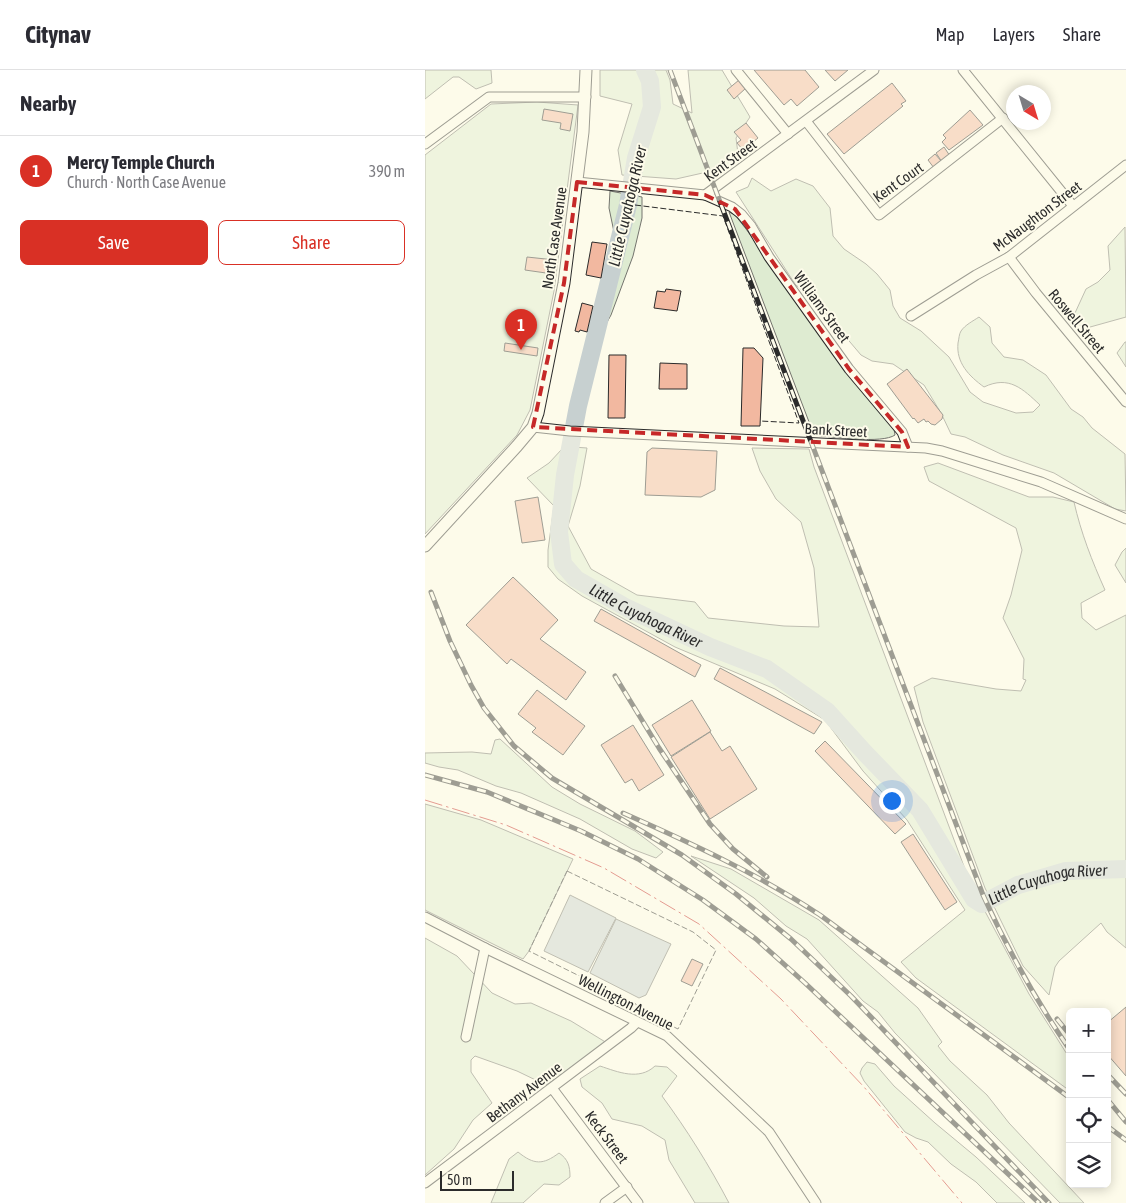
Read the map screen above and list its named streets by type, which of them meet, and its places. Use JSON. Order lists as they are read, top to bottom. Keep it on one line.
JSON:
{"streets":{"street":["Kent Street","Kent Court","McNaughton Street","North Case Avenue","Williams Street","Roswell Street","Bank Street","Wellington Avenue","Bethany Avenue","Keck Street"]},"crossings":[["Kent Street","Kent Court"],["Kent Street","North Case Avenue"],["Kent Street","Williams Street"],["McNaughton Street","Roswell Street"],["North Case Avenue","Bank Street"],["Williams Street","Bank Street"],["Wellington Avenue","Bethany Avenue"],["Bethany Avenue","Keck Street"]],"water":["Little Cuyahoga River"],"scale_bar":"50 m","north":"bottom right","page":{"header":"Citynav","nav":["Map","Layers","Share"],"heading":"Nearby","list":[{"mark":"1","name":"Mercy Temple Church","note":"Church · North Case Avenue","value":"390 m"}],"buttons":["Save","Share"],"pins":"1","map_buttons":["+","−"],"scale":"50 m"}}
